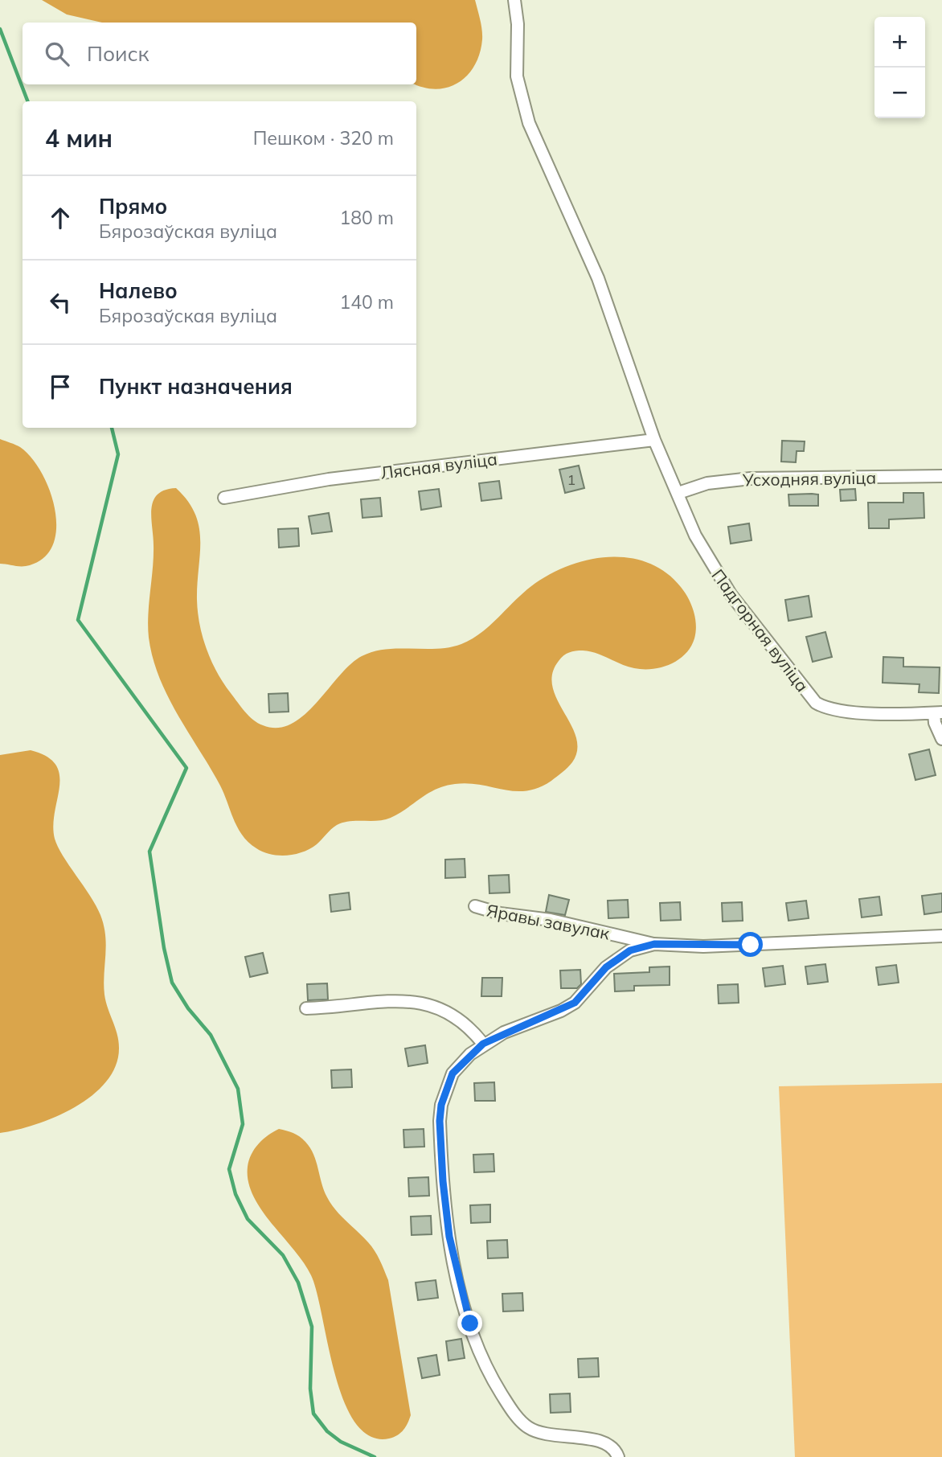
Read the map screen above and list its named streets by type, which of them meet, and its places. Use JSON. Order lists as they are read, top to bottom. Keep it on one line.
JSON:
{"streets":{"street":["Лясная вуліца","Усходняя вуліца","Падгорная вуліца","Яравы завулак"]},"crossings":[["Лясная вуліца","Падгорная вуліца"],["Усходняя вуліца","Падгорная вуліца"]],"house_numbers":["1"],"page":{"map_buttons":["+","−"],"search":"Поиск","heading":["4 мин","Пешком · 320 m"],"list":[["Прямо","Бярозаўская вуліца","180 m"],["Налево","Бярозаўская вуліца","140 m"],"Пункт назначения"]}}
